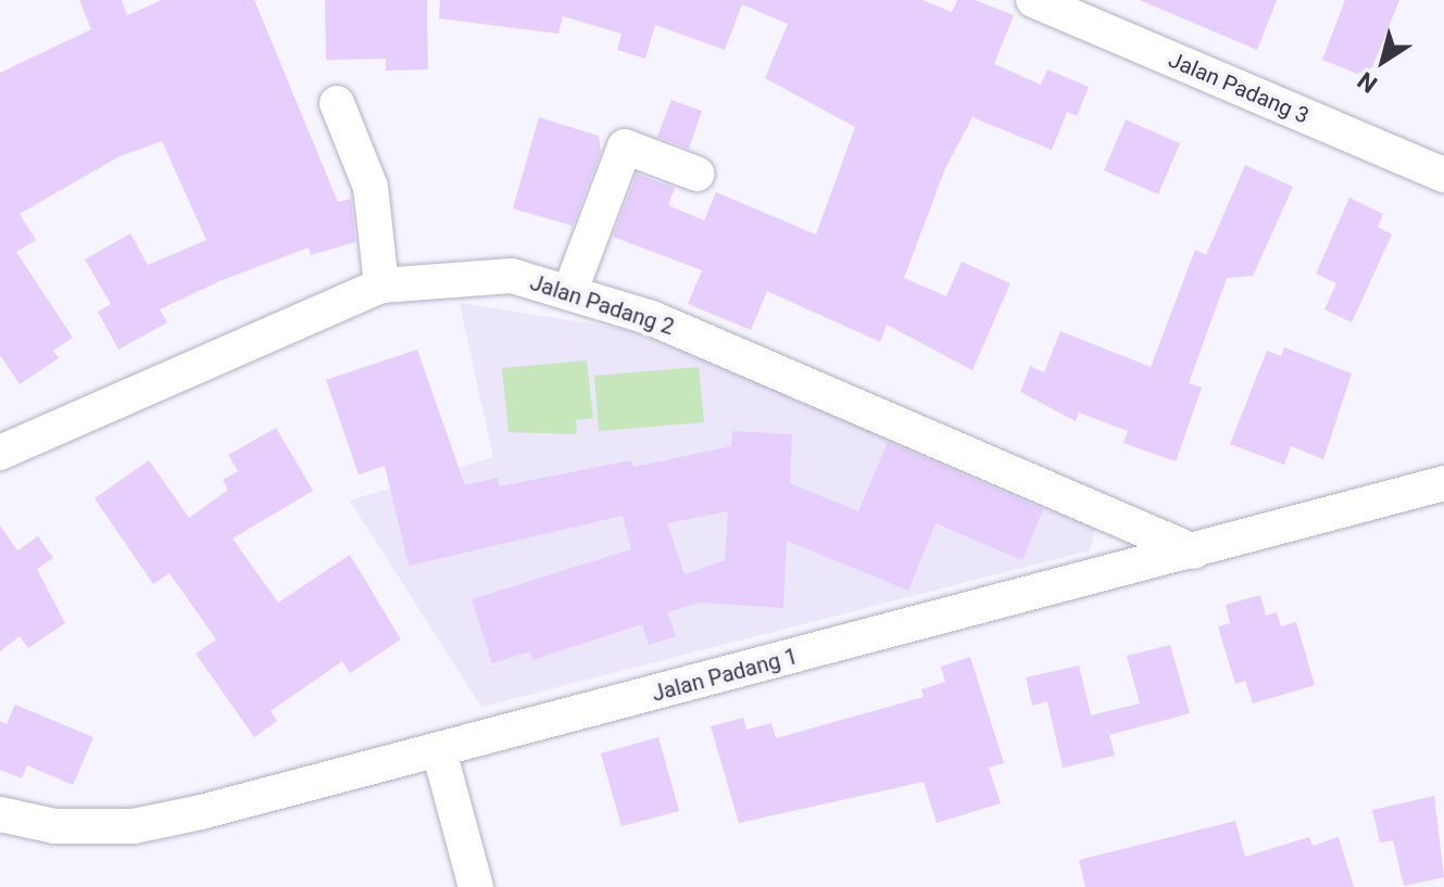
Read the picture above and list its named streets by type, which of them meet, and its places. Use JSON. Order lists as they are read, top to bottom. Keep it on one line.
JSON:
{"streets":{"street":["Jalan Padang 3","Jalan Padang 2","Jalan Padang 1"]},"crossings":[["Jalan Padang 2","Jalan Padang 1"]],"north":"bottom left"}
